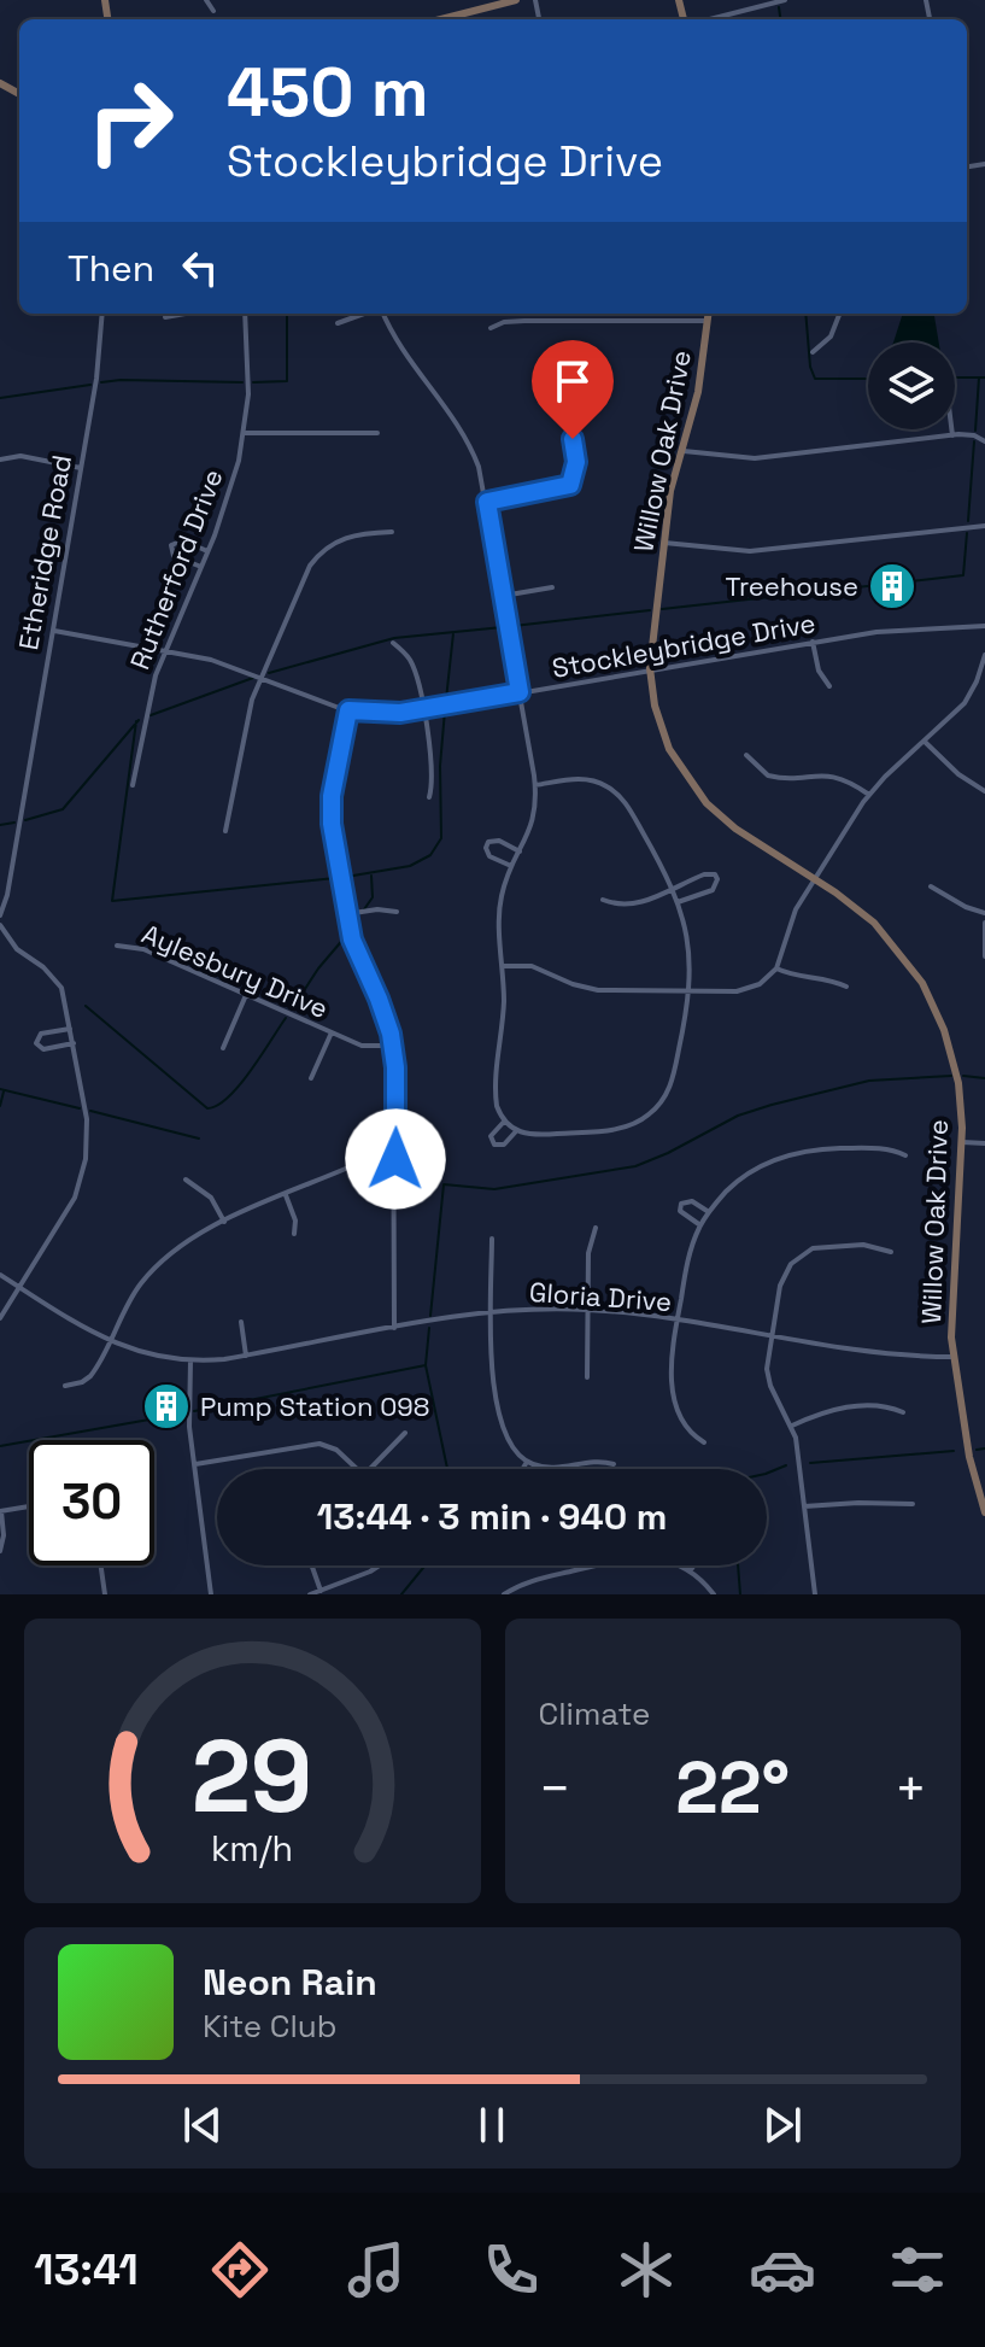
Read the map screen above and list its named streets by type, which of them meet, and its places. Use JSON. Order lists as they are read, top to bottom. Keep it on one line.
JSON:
{"streets":{"street":["Willow Oak Drive","Etheridge Road","Rutherford Drive","Stockleybridge Drive","Aylesbury Drive","Gloria Drive"]},"crossings":[["Willow Oak Drive","Stockleybridge Drive"],["Willow Oak Drive","Gloria Drive"],["Etheridge Road","Stockleybridge Drive"],["Rutherford Drive","Stockleybridge Drive"]],"places":{"building":["Treehouse","Pump Station 098"]},"page":{"turn":["450 m","Stockleybridge Drive"],"then":"Then","limit":"30","trip":"13:44 · 3 min · 940 m","tile":"Climate","heat":["−","22°","+"],"song":["Neon Rain","Kite Club"],"tabs":"13:41","gauge":["29","km/h"]}}
